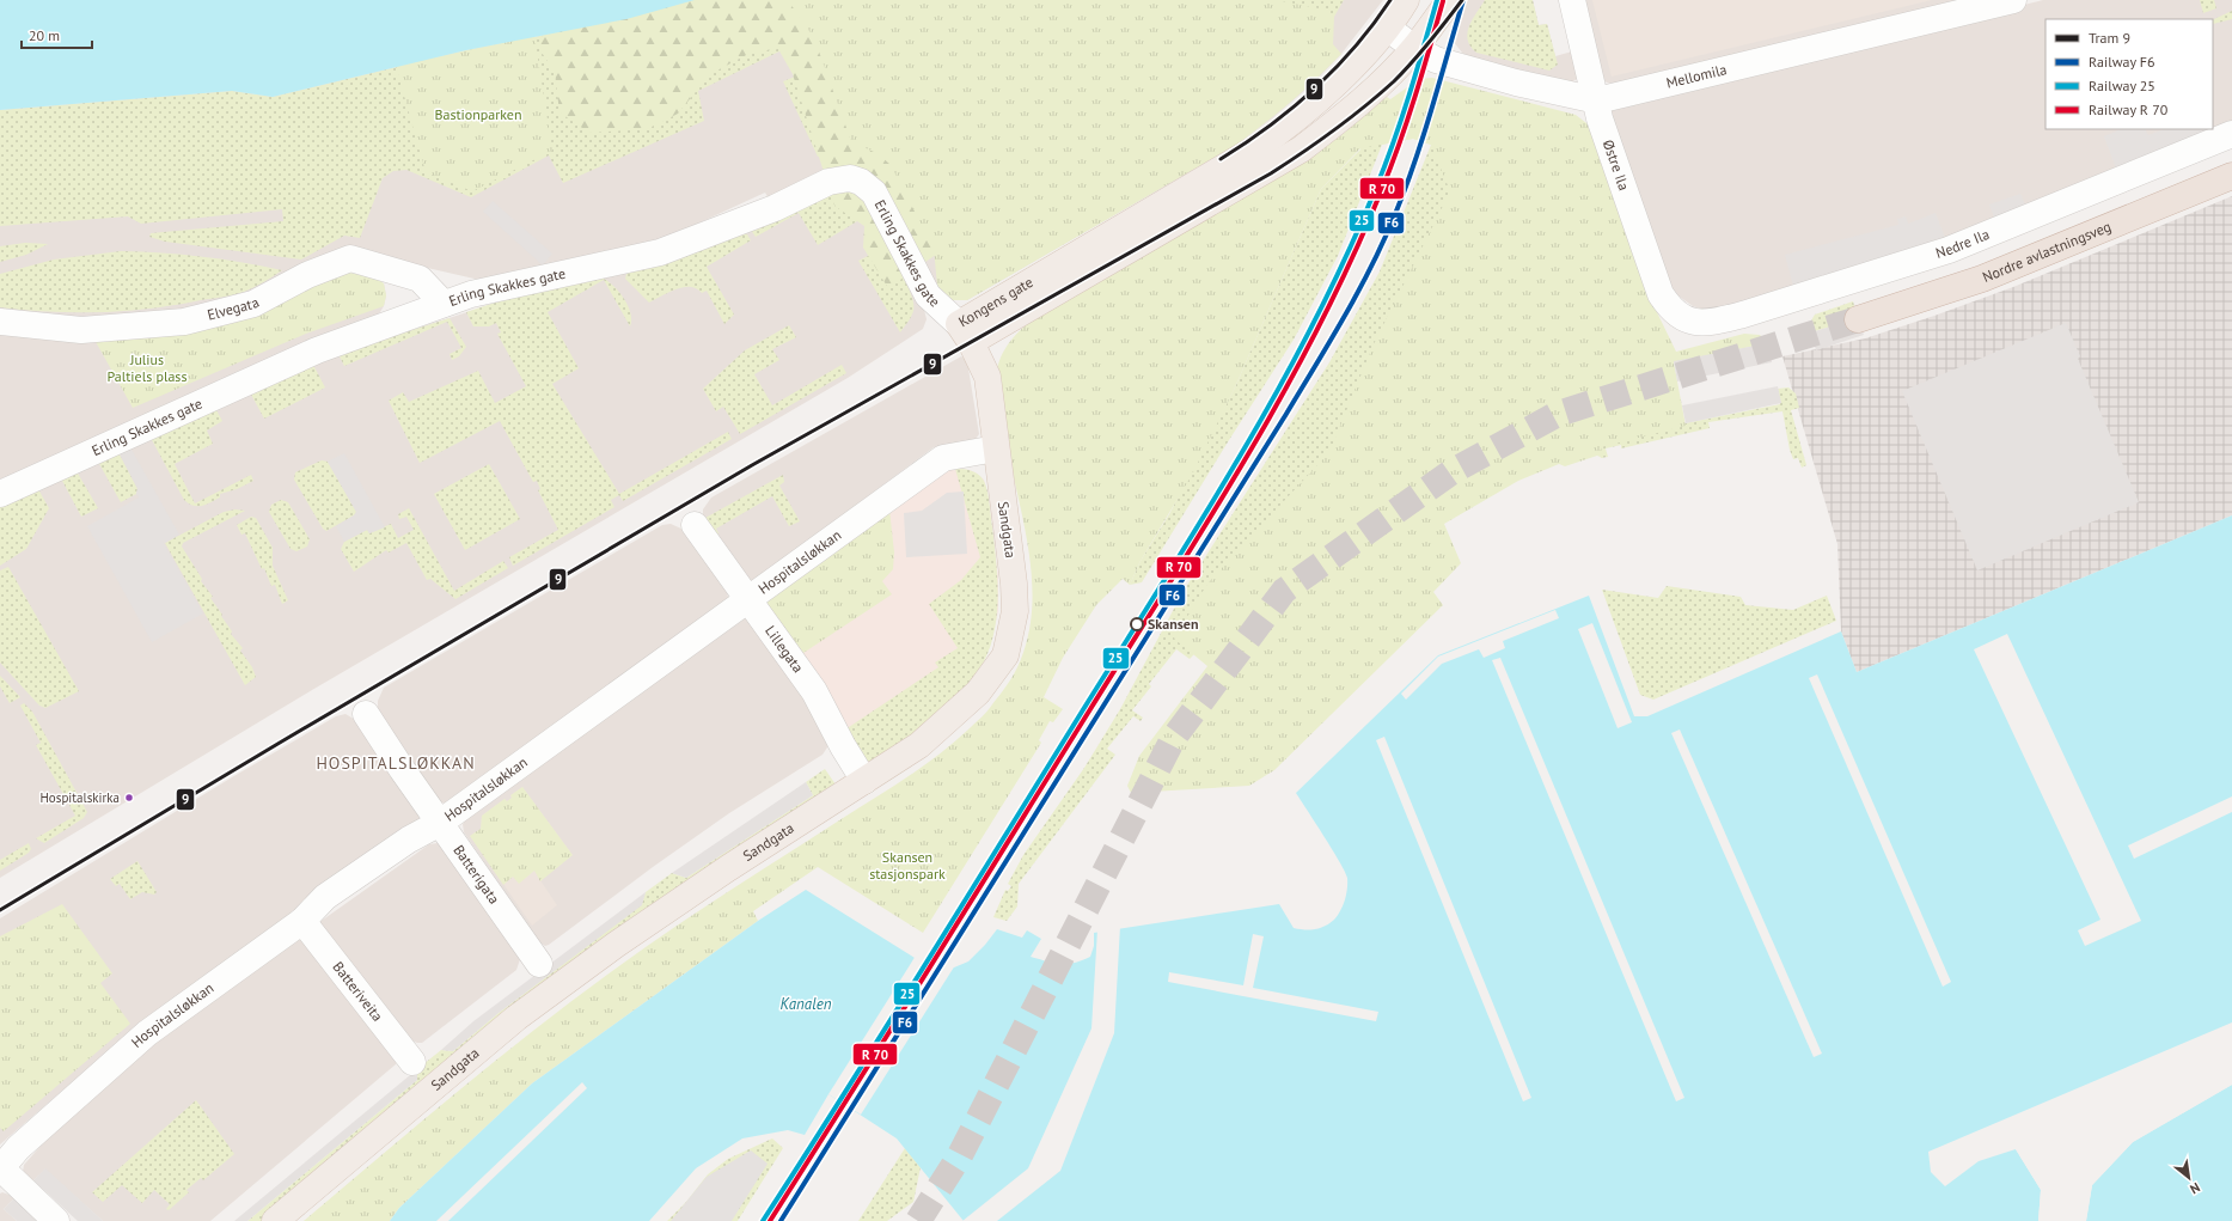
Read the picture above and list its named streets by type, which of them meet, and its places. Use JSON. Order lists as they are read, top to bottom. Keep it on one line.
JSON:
{"streets":{"highway":["Nordre avlastningsveg"],"main road":["Kongens gate","Sandgata"],"street":["Mellomila","Østre Ila","Nedre Ila","Erling Skakkes gate","Elvegata","Hospitalsløkkan","Lillegata","Batterigata","Batteriveita"]},"crossings":[["Mellomila","Østre Ila"],["Mellomila","Kongens gate"],["Østre Ila","Nedre Ila"],["Erling Skakkes gate","Kongens gate"],["Erling Skakkes gate","Elvegata"],["Erling Skakkes gate","Sandgata"],["Kongens gate","Sandgata"],["Sandgata","Hospitalsløkkan"],["Sandgata","Lillegata"],["Hospitalsløkkan","Lillegata"],["Hospitalsløkkan","Batterigata"],["Hospitalsløkkan","Batteriveita"]],"districts":["HOSPITALSLØKKAN"],"water":["Kanalen"],"parks":["Bastionparken","Julius Paltiels plass","Skansen stasjonspark"],"places":["Skansen","Hospitalskirka"],"lines":["tram line 9","rail line F6","rail line 25"],"legend":["Tram 9","Railway F6","Railway 25","Railway R 70"],"scale_bar":"20 m","north":"bottom right"}
